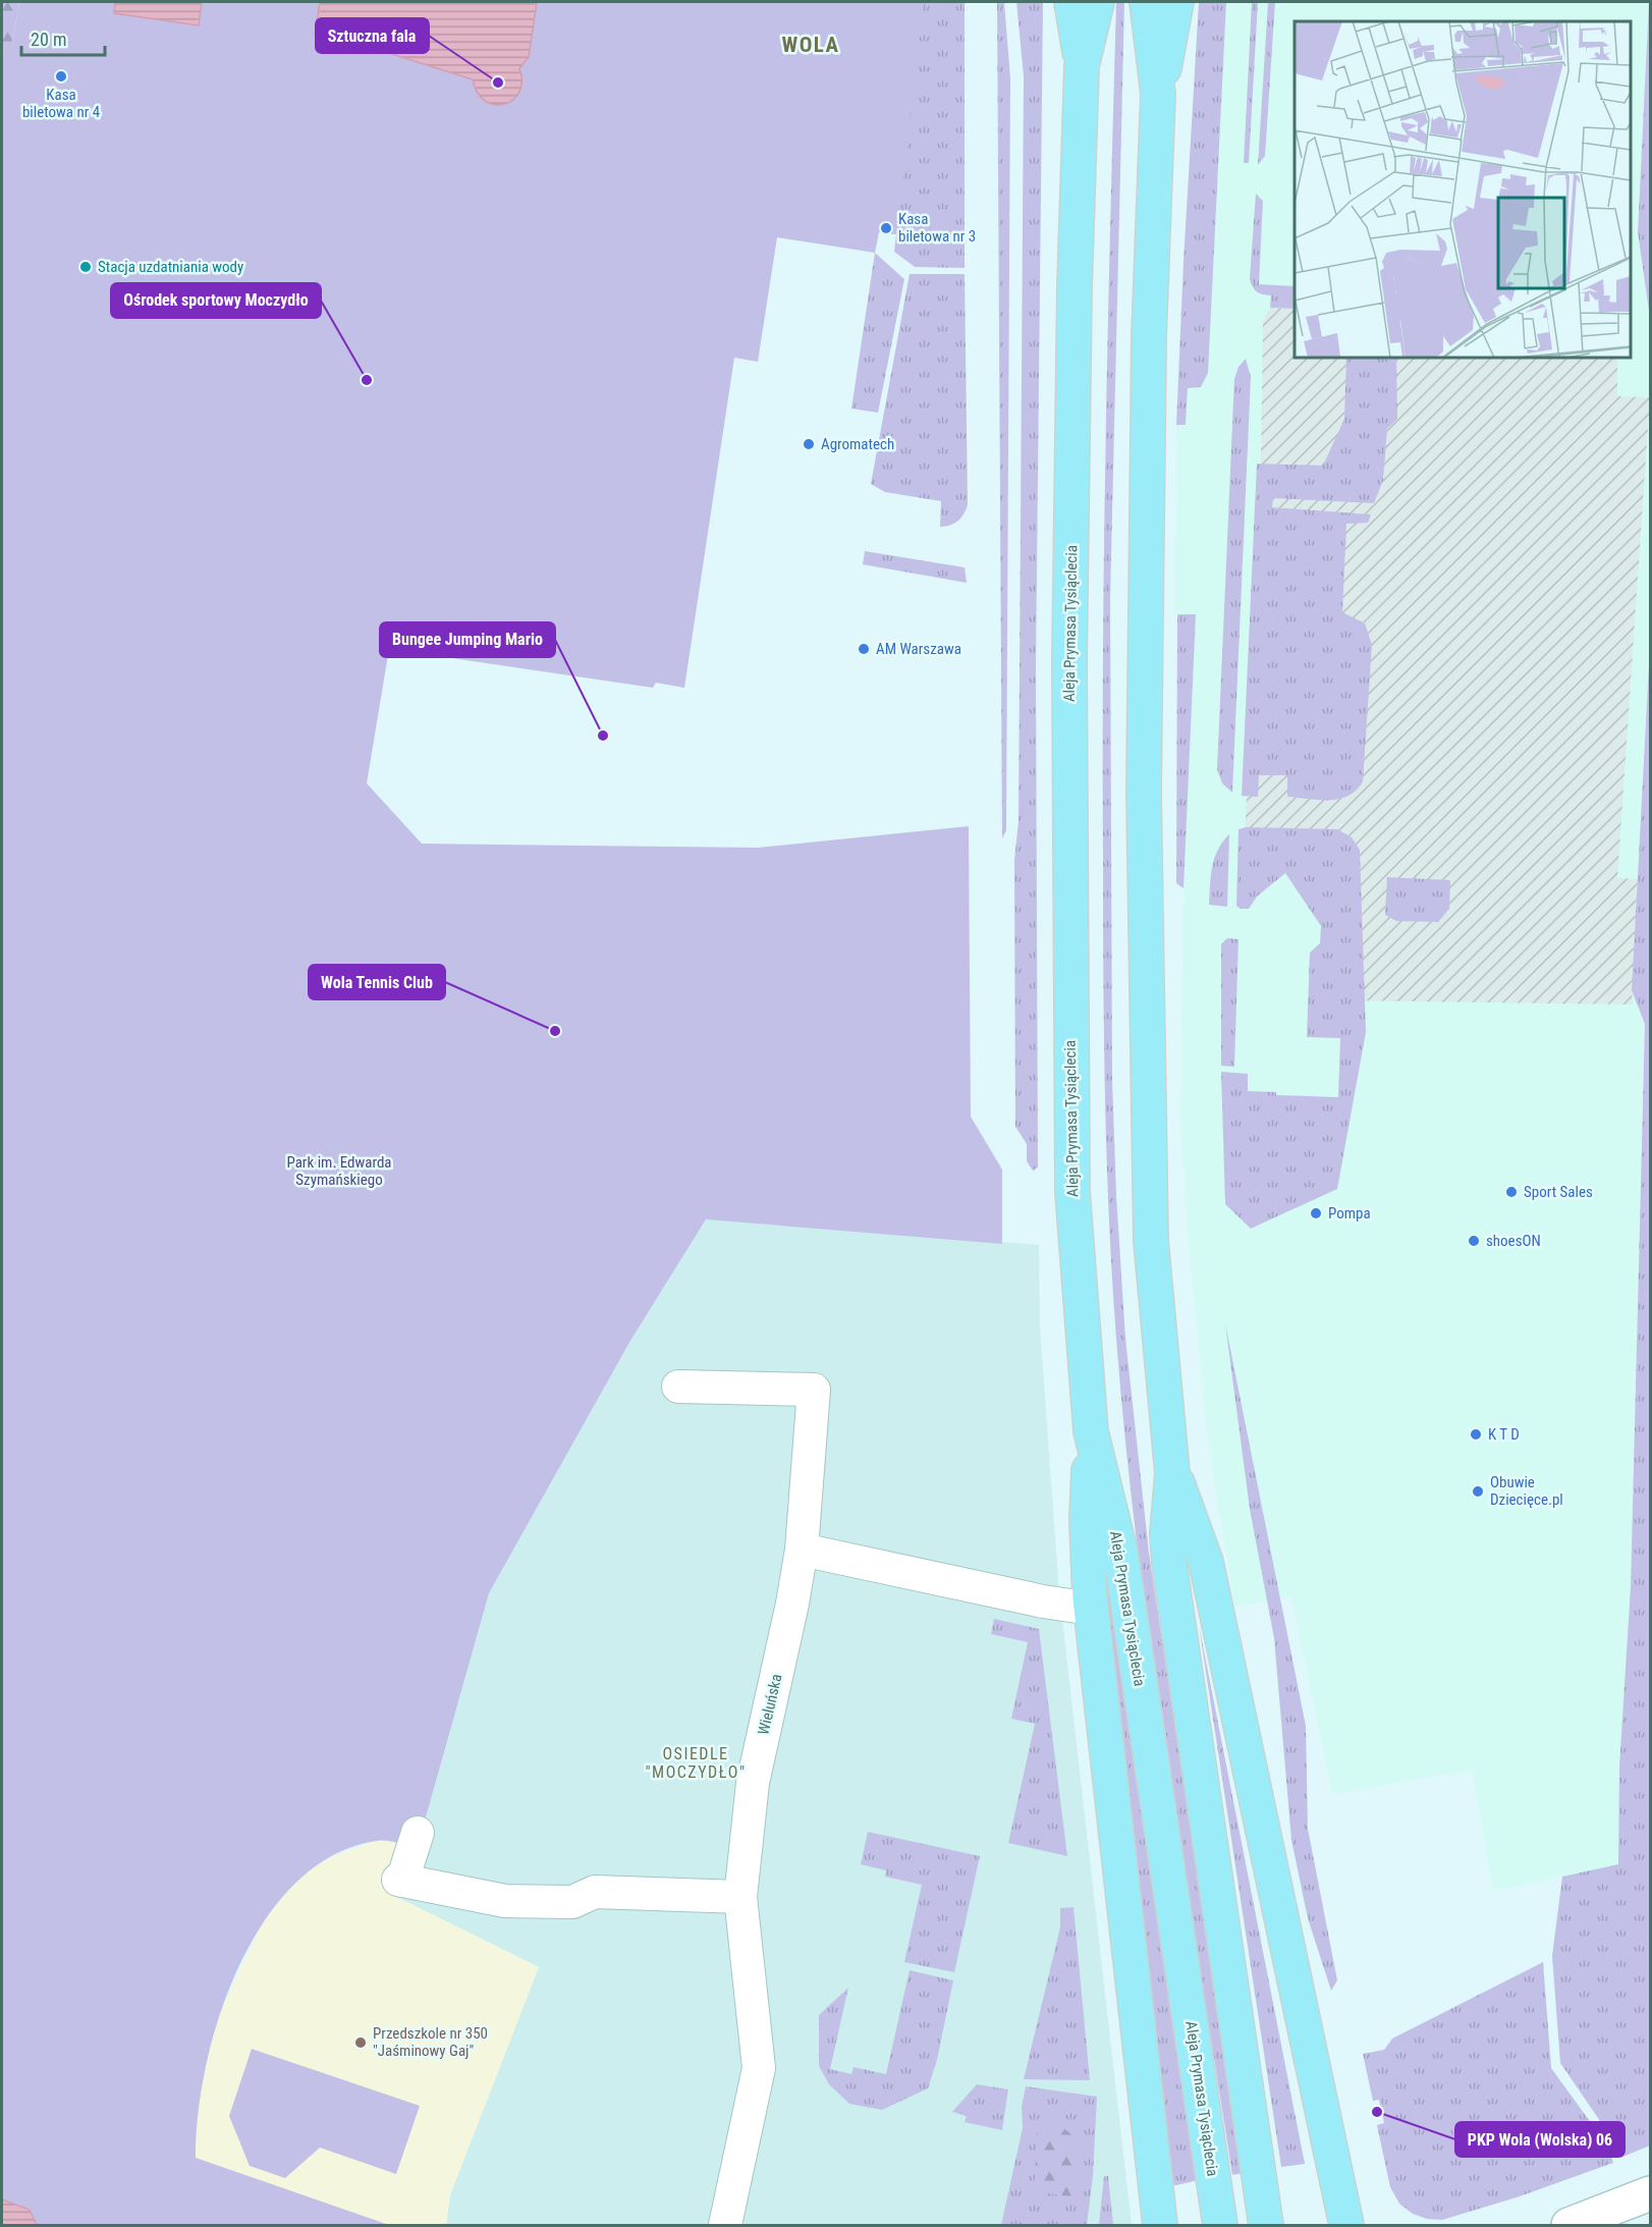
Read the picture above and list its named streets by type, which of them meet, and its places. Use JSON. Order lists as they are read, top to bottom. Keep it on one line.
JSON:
{"streets":{"main road":["Aleja Prymasa Tysiąclecia"],"street":["Wieluńska"]},"districts":["WOLA","OSIEDLE \"MOCZYDŁO\""],"parks":["Park im. Edwarda Szymańskiego"],"places":["Kasa biletowa nr 4","Sztuczna fala","Kasa biletowa nr 3","Stacja uzdatniania wody","Ośrodek sportowy Moczydło","Agromatech","AM Warszawa","Bungee Jumping Mario","Wola Tennis Club","Sport Sales","Pompa","shoesON","K T D","Obuwie Dziecięce.pl","Przedszkole nr 350 \"Jaśminowy Gaj\"","PKP Wola (Wolska) 06"],"scale_bar":"20 m"}
